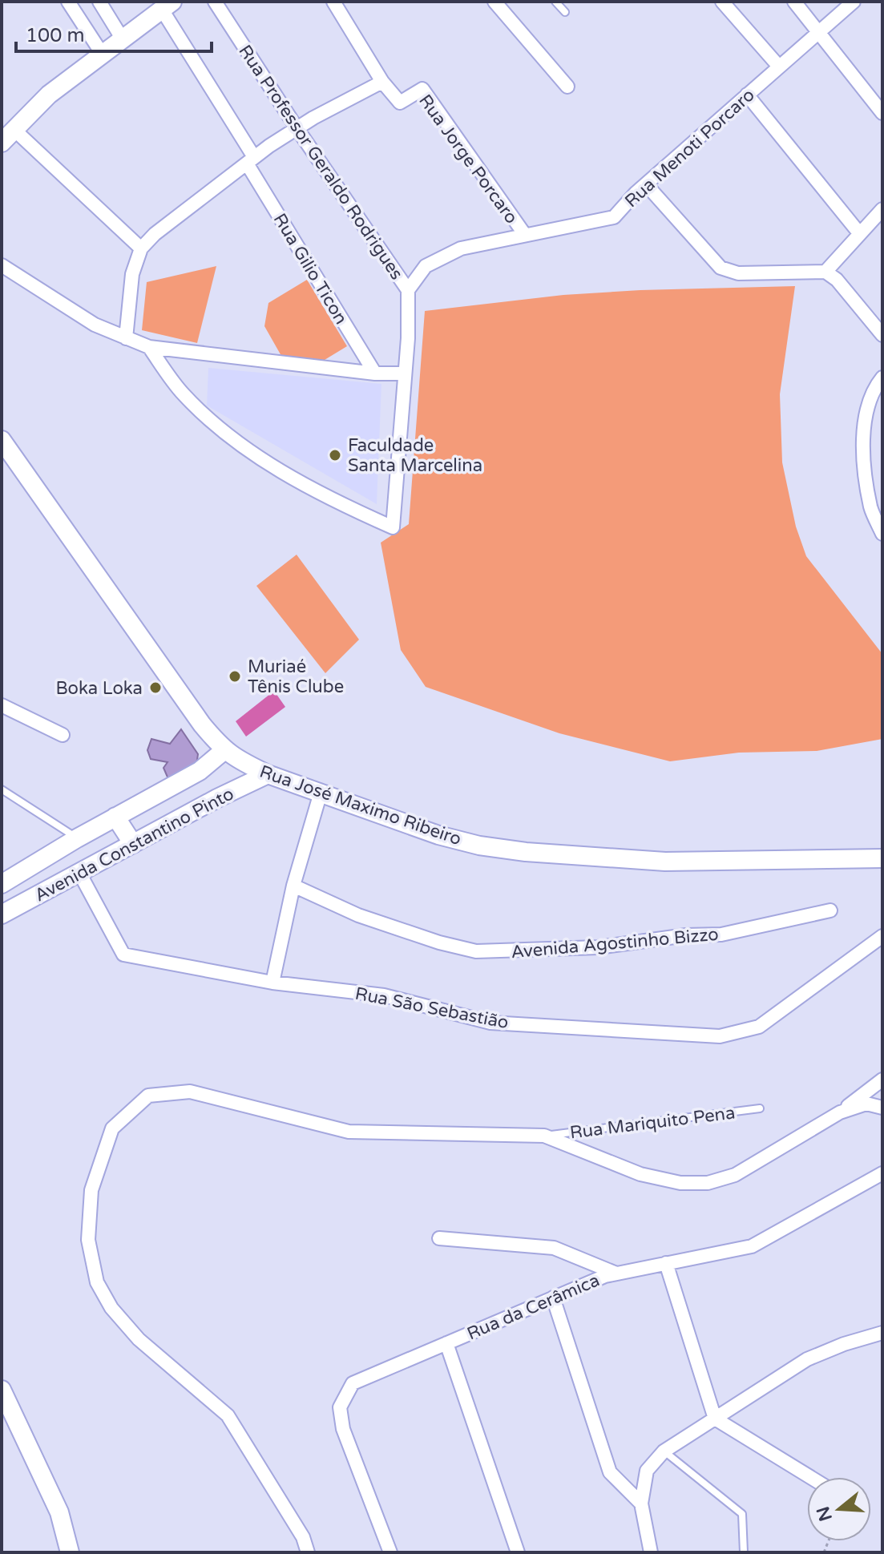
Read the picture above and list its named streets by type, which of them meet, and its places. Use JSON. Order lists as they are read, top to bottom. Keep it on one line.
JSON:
{"streets":{"street":["Rua Menoti Porcaro","Rua Jorge Porcaro","Rua Professor Geraldo Rodrigues","Rua Gilio Ticon","Rua José Maximo Ribeiro","Avenida Constantino Pinto","Avenida Agostinho Bizzo","Rua São Sebastião","Rua da Cerâmica"],"lane":["Rua Mariquito Pena"]},"crossings":[["Rua Menoti Porcaro","Rua Jorge Porcaro"],["Rua Menoti Porcaro","Rua Professor Geraldo Rodrigues"],["Rua José Maximo Ribeiro","Avenida Constantino Pinto"],["Avenida Constantino Pinto","Rua São Sebastião"]],"places":["Faculdade Santa Marcelina","Muriaé Tênis Clube","Boka Loka"],"scale_bar":"100 m","north":"left"}
